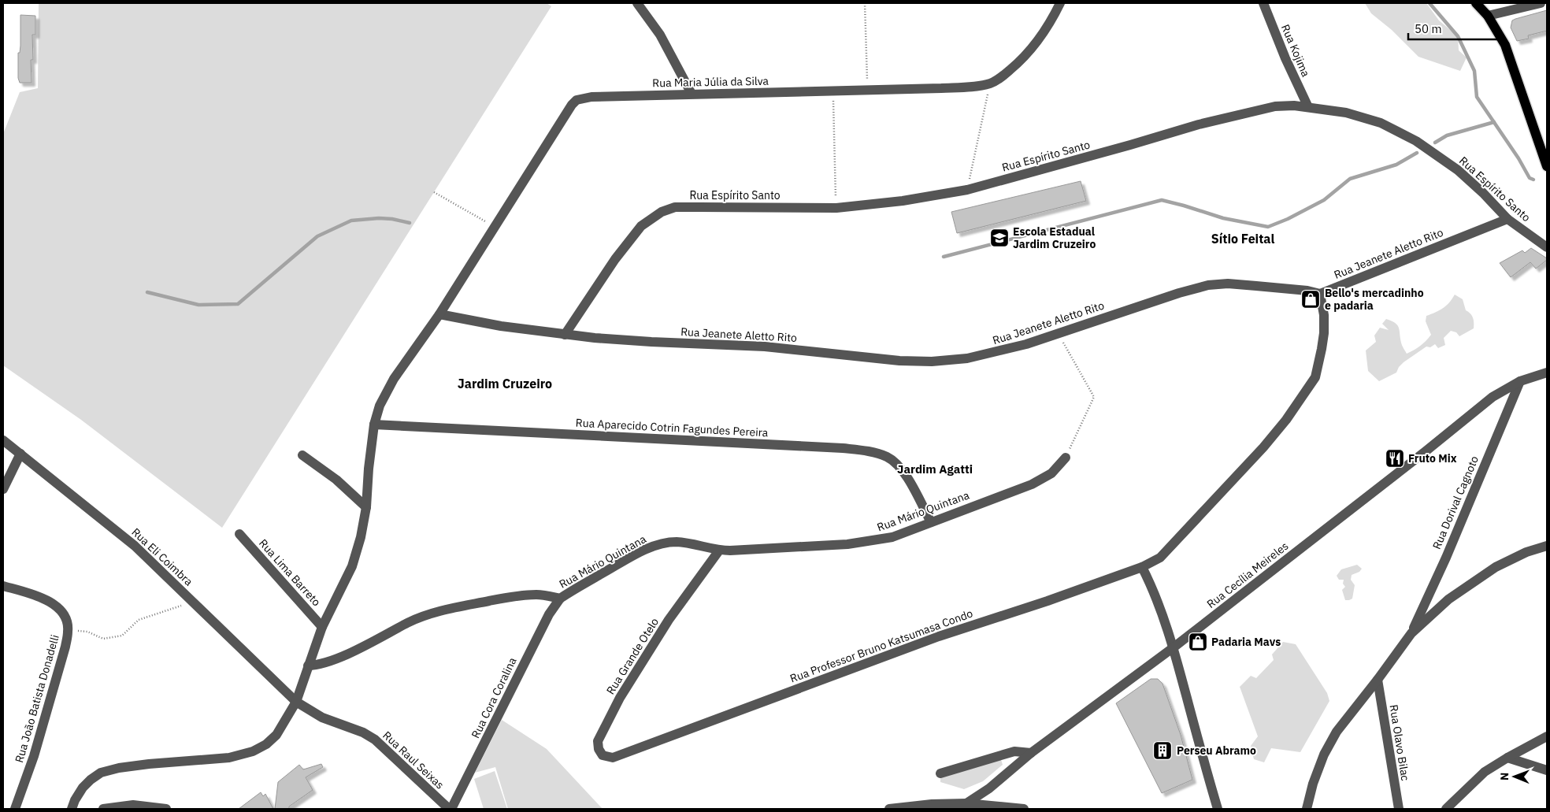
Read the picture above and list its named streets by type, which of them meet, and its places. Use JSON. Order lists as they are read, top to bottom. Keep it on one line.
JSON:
{"streets":{"street":["Rua Kojima","Rua Maria Júlia da Silva","Rua Espírito Santo","Rua Jeanete Aletto Rito","Rua Aparecido Cotrin Fagundes Pereira","Rua Dorival Cagnoto","Rua Mário Quintana","Rua Eli Coimbra","Rua Lima Barreto","Rua Cecília Meireles","Rua Professor Bruno Katsumasa Condo","Rua Grande Otelo","Rua Cora Coralina","Rua João Batista Donadelli","Rua Olavo Bilac","Rua Raul Seixas"]},"crossings":[["Rua Kojima","Rua Espírito Santo"],["Rua Maria Júlia da Silva","Rua Jeanete Aletto Rito"],["Rua Maria Júlia da Silva","Rua Aparecido Cotrin Fagundes Pereira"],["Rua Maria Júlia da Silva","Rua Mário Quintana"],["Rua Maria Júlia da Silva","Rua Eli Coimbra"],["Rua Maria Júlia da Silva","Rua Lima Barreto"],["Rua Maria Júlia da Silva","Rua Raul Seixas"],["Rua Espírito Santo","Rua Jeanete Aletto Rito"],["Rua Jeanete Aletto Rito","Rua Professor Bruno Katsumasa Condo"],["Rua Aparecido Cotrin Fagundes Pereira","Rua Mário Quintana"],["Rua Dorival Cagnoto","Rua Cecília Meireles"],["Rua Mário Quintana","Rua Grande Otelo"],["Rua Mário Quintana","Rua Cora Coralina"],["Rua Eli Coimbra","Rua Raul Seixas"],["Rua Professor Bruno Katsumasa Condo","Rua Grande Otelo"],["Rua Cora Coralina","Rua Raul Seixas"]],"districts":["Sítio Feital","Jardim Cruzeiro","Jardim Agatti"],"places":{"school or university":["Escola Estadual Jardim Cruzeiro"],"shop":["Bello's mercadinho e padaria","Padaria Mavs"],"restaurant":["Fruto Mix"],"building":["Perseu Abramo"]},"scale_bar":"50 m","north":"left"}
